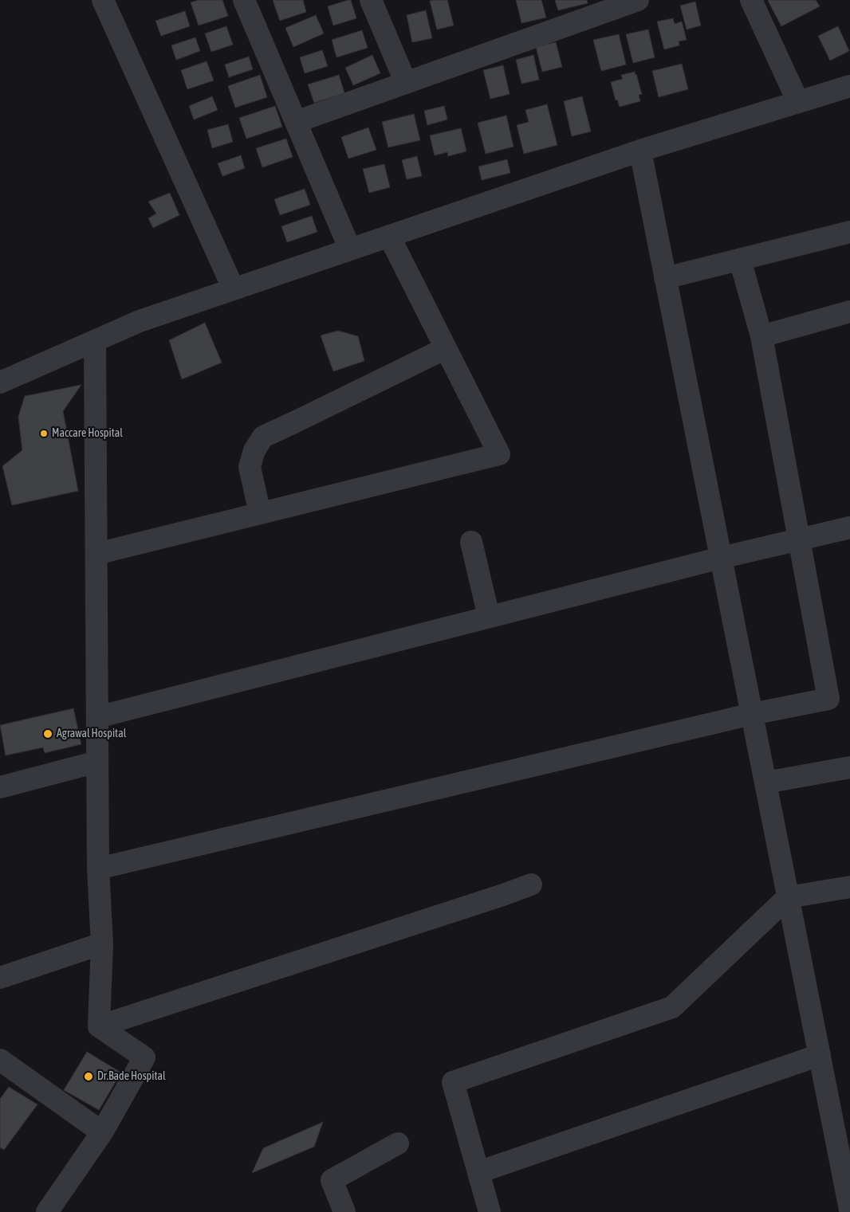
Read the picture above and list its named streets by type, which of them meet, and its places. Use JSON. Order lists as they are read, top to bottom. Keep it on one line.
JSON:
{"places":["Maccare Hospital","Agrawal Hospital","Dr.Bade Hospital"]}
